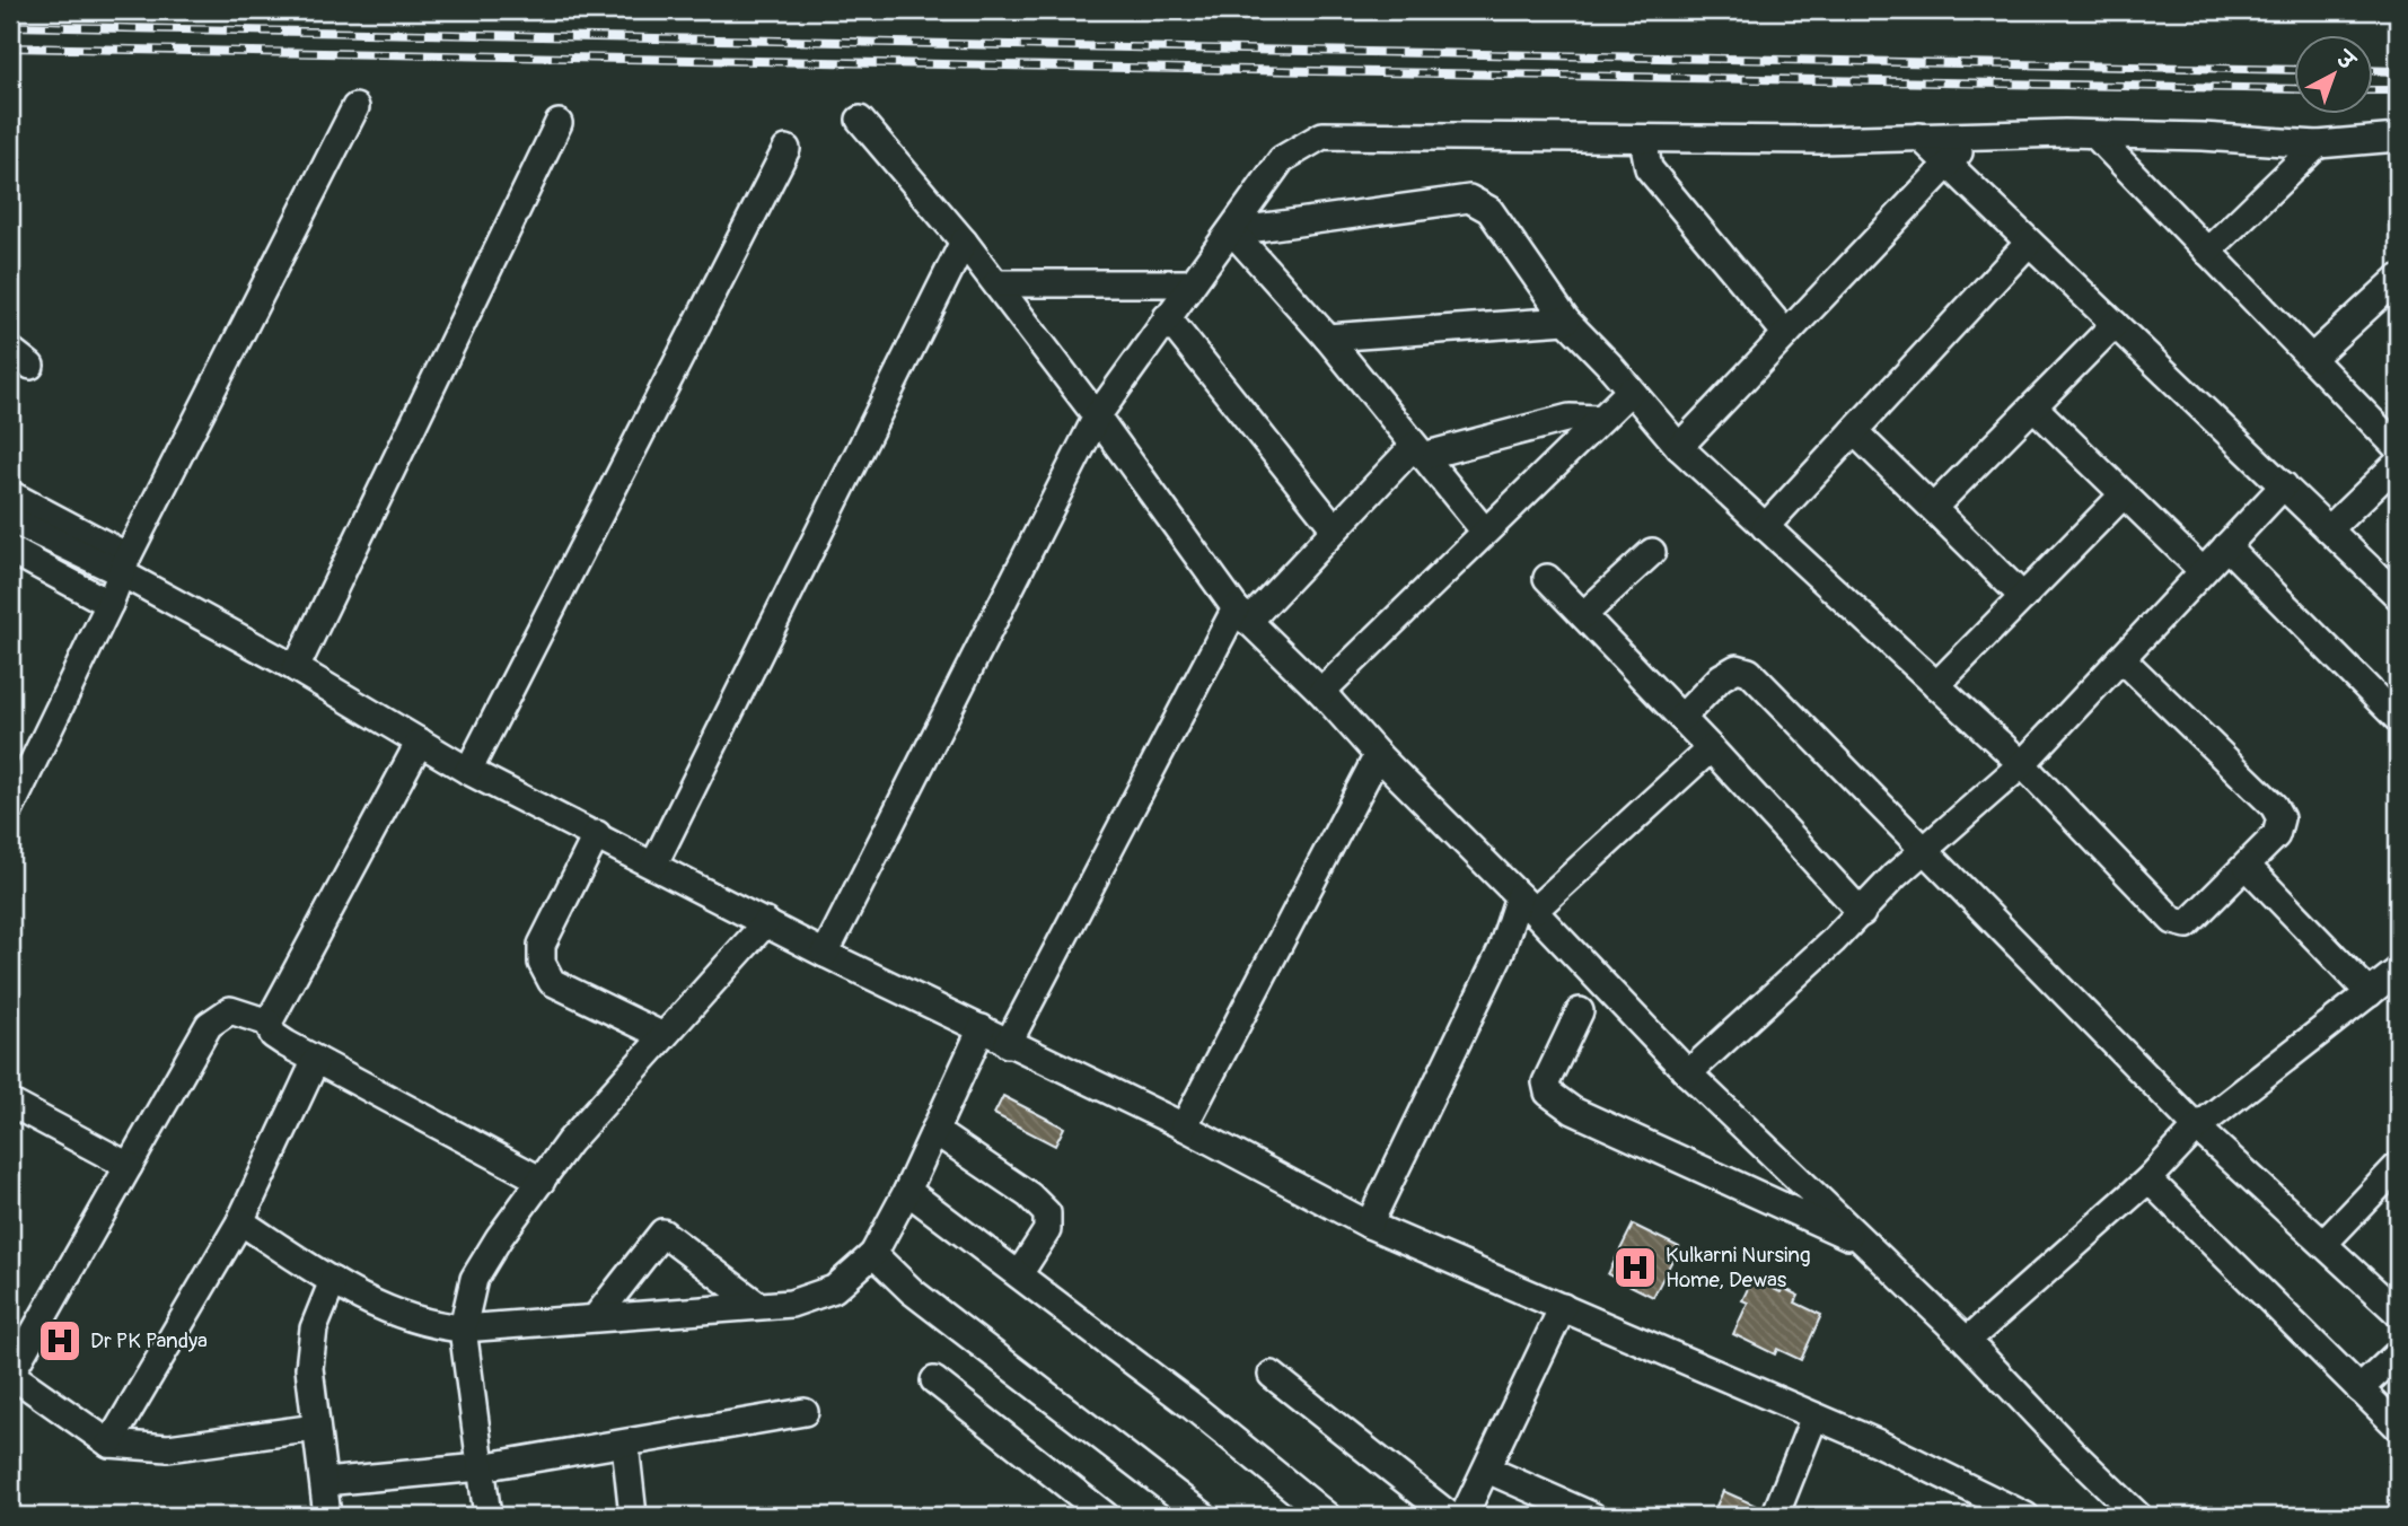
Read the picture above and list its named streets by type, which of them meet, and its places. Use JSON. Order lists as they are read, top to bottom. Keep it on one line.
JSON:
{"places":{"hospital":["Kulkarni Nursing Home, Dewas","Dr PK Pandya"]},"north":"top right"}
